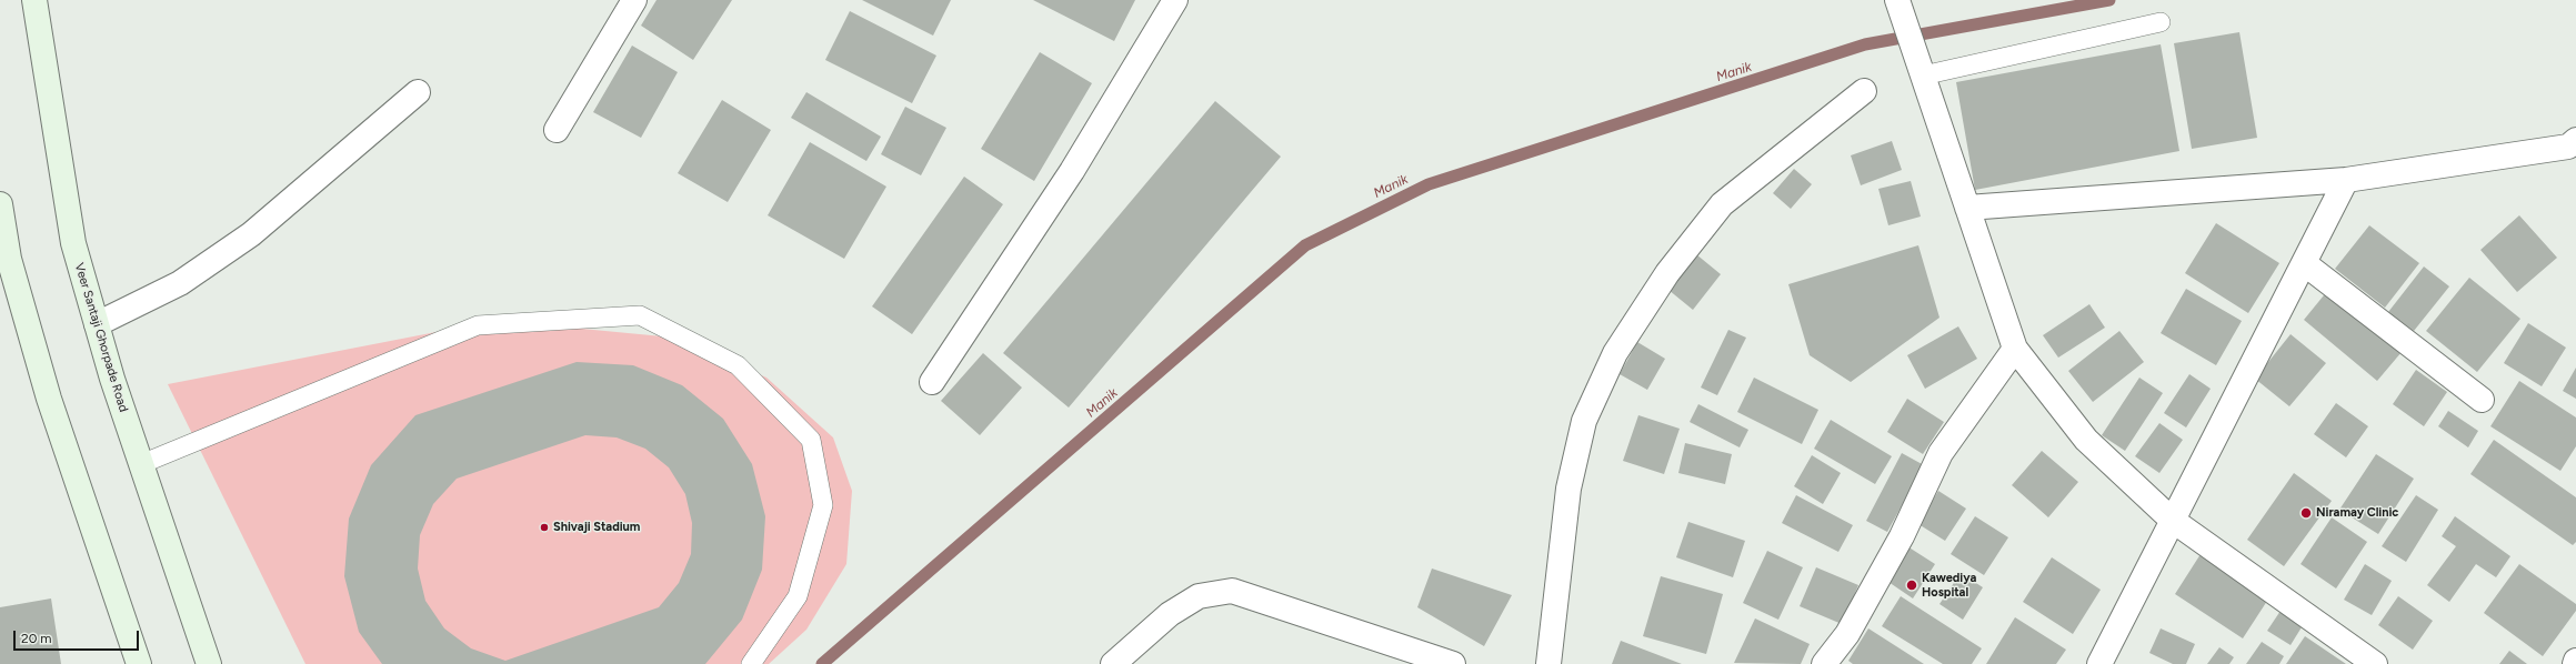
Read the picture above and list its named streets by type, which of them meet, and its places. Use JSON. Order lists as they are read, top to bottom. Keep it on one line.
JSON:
{"streets":{"main road":["Veer Santaji Ghorpade Road"]},"water":["Manik"],"places":["Niramay Clinic","Shivaji Stadium","Kawediya Hospital"],"scale_bar":"20 m"}
